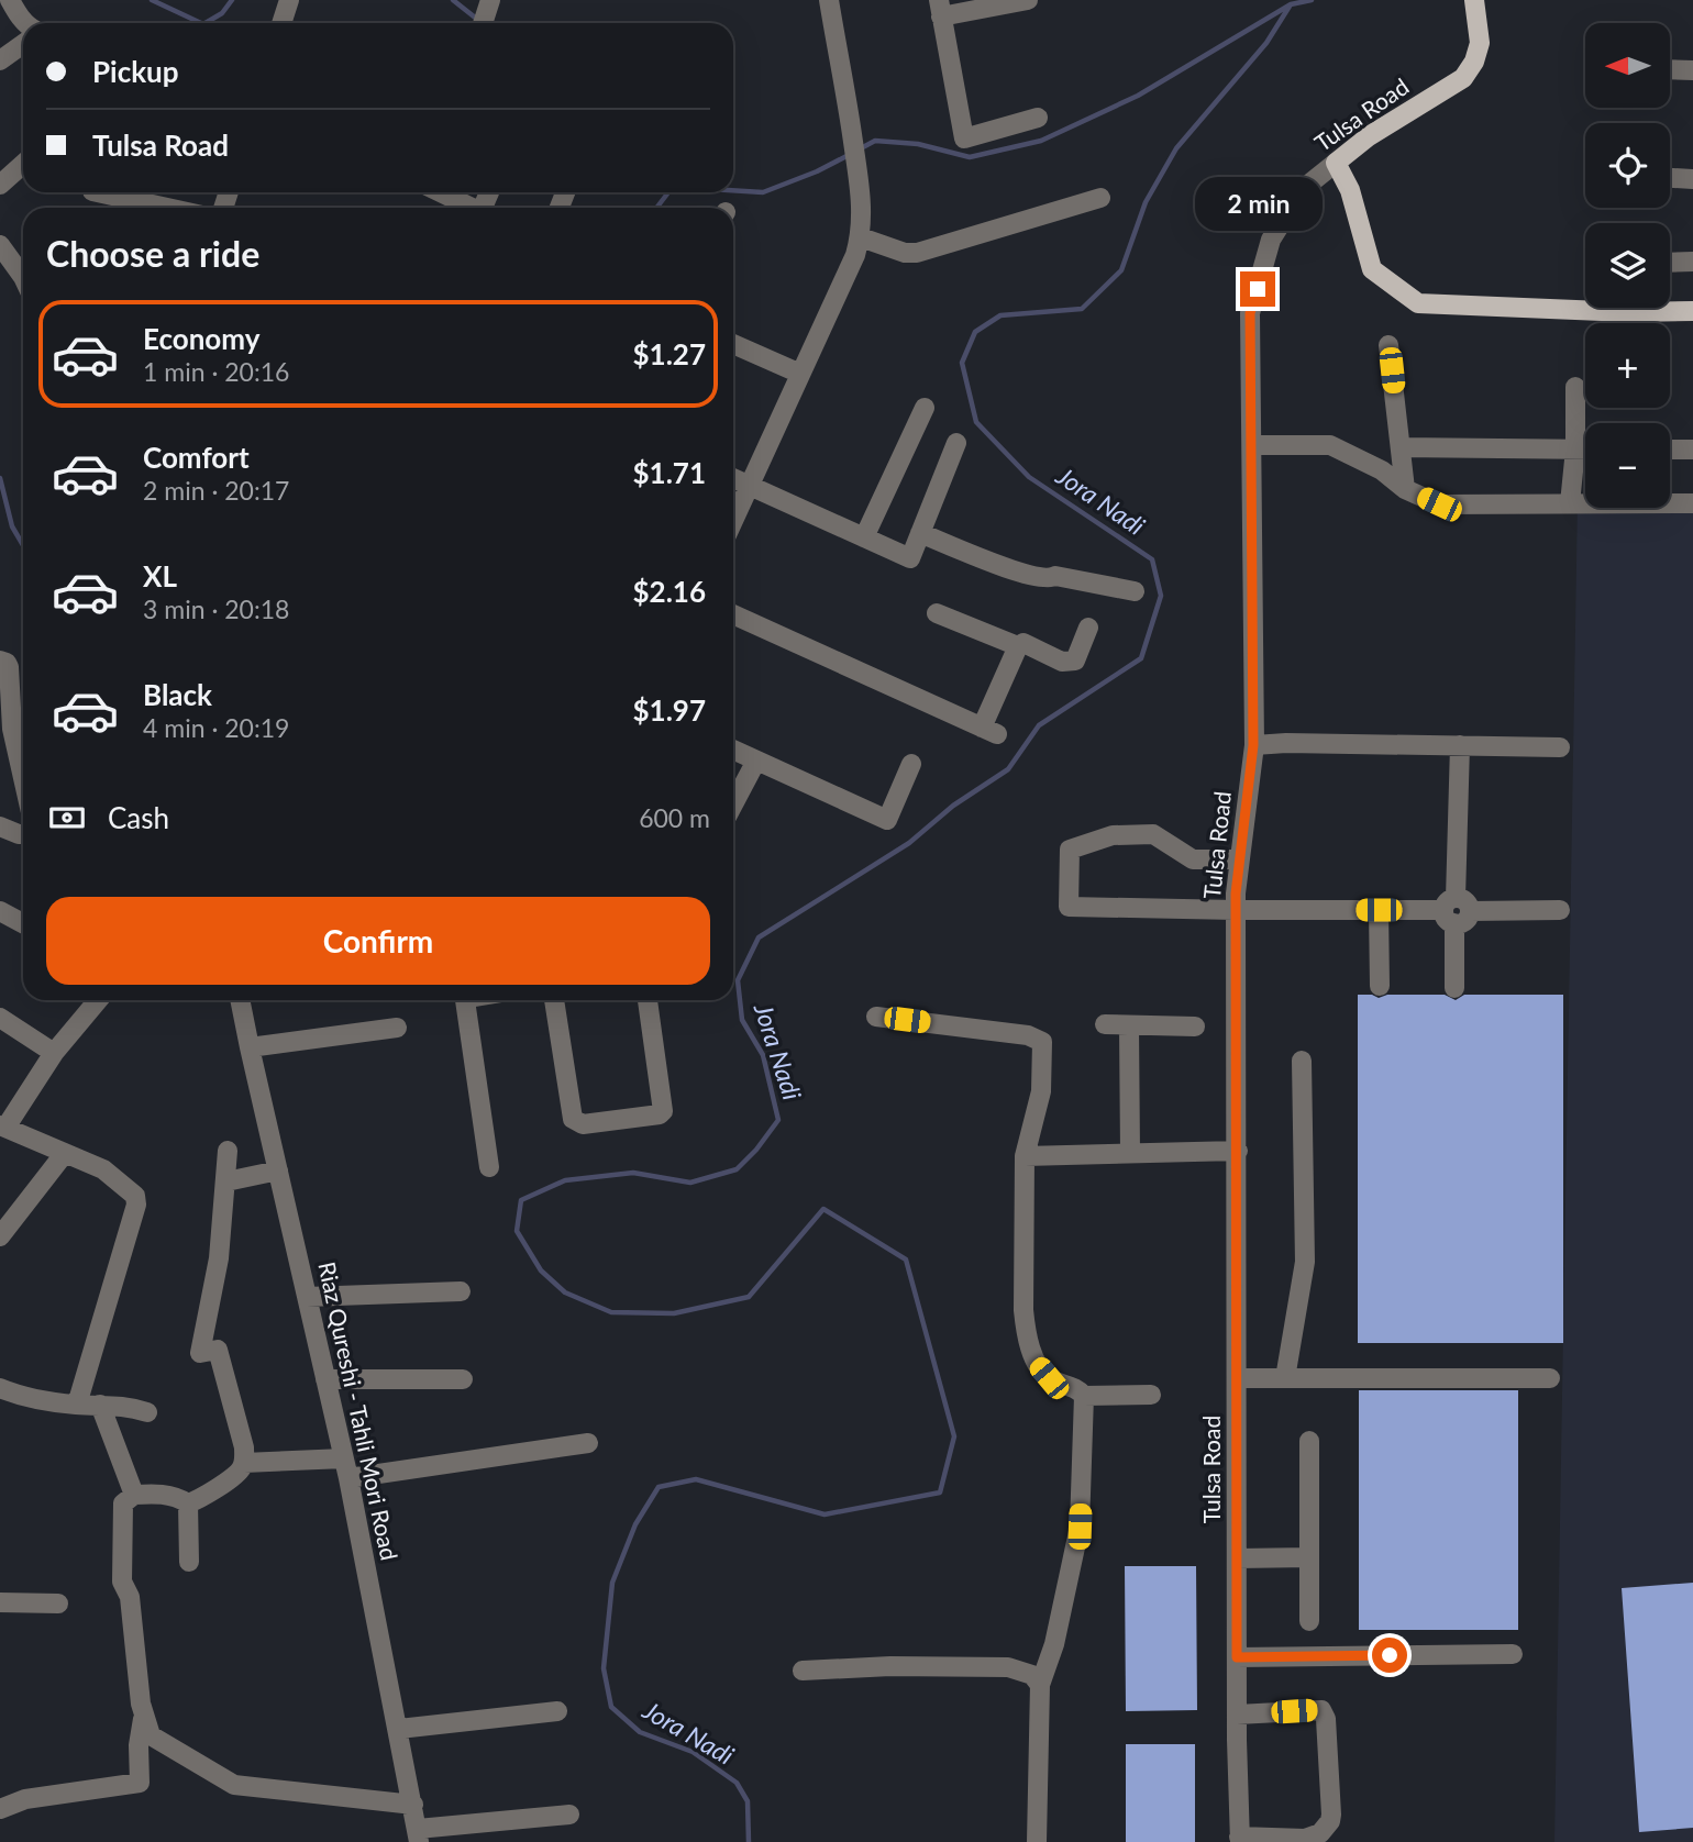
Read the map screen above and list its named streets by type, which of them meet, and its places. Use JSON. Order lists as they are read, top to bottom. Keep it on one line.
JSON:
{"streets":{"main road":["Tulsa Road"],"street":["Riaz Qureshi - Tahli Mori Road"]},"water":["Jora Nadi"],"north":"left","page":{"map_buttons":["+","−"],"banner":["Pickup","Tulsa Road"],"bubble":"2 min","heading":"Choose a ride","list":[{"name":"Economy","note":"1 min · 20:16","value":"$1.27"},{"name":"Comfort","note":"2 min · 20:17","value":"$1.71"},{"name":"XL","note":"3 min · 20:18","value":"$2.16"},{"name":"Black","note":"4 min · 20:19","value":"$1.97"}],"pay":["Cash","600 m"],"buttons":"Confirm"}}
